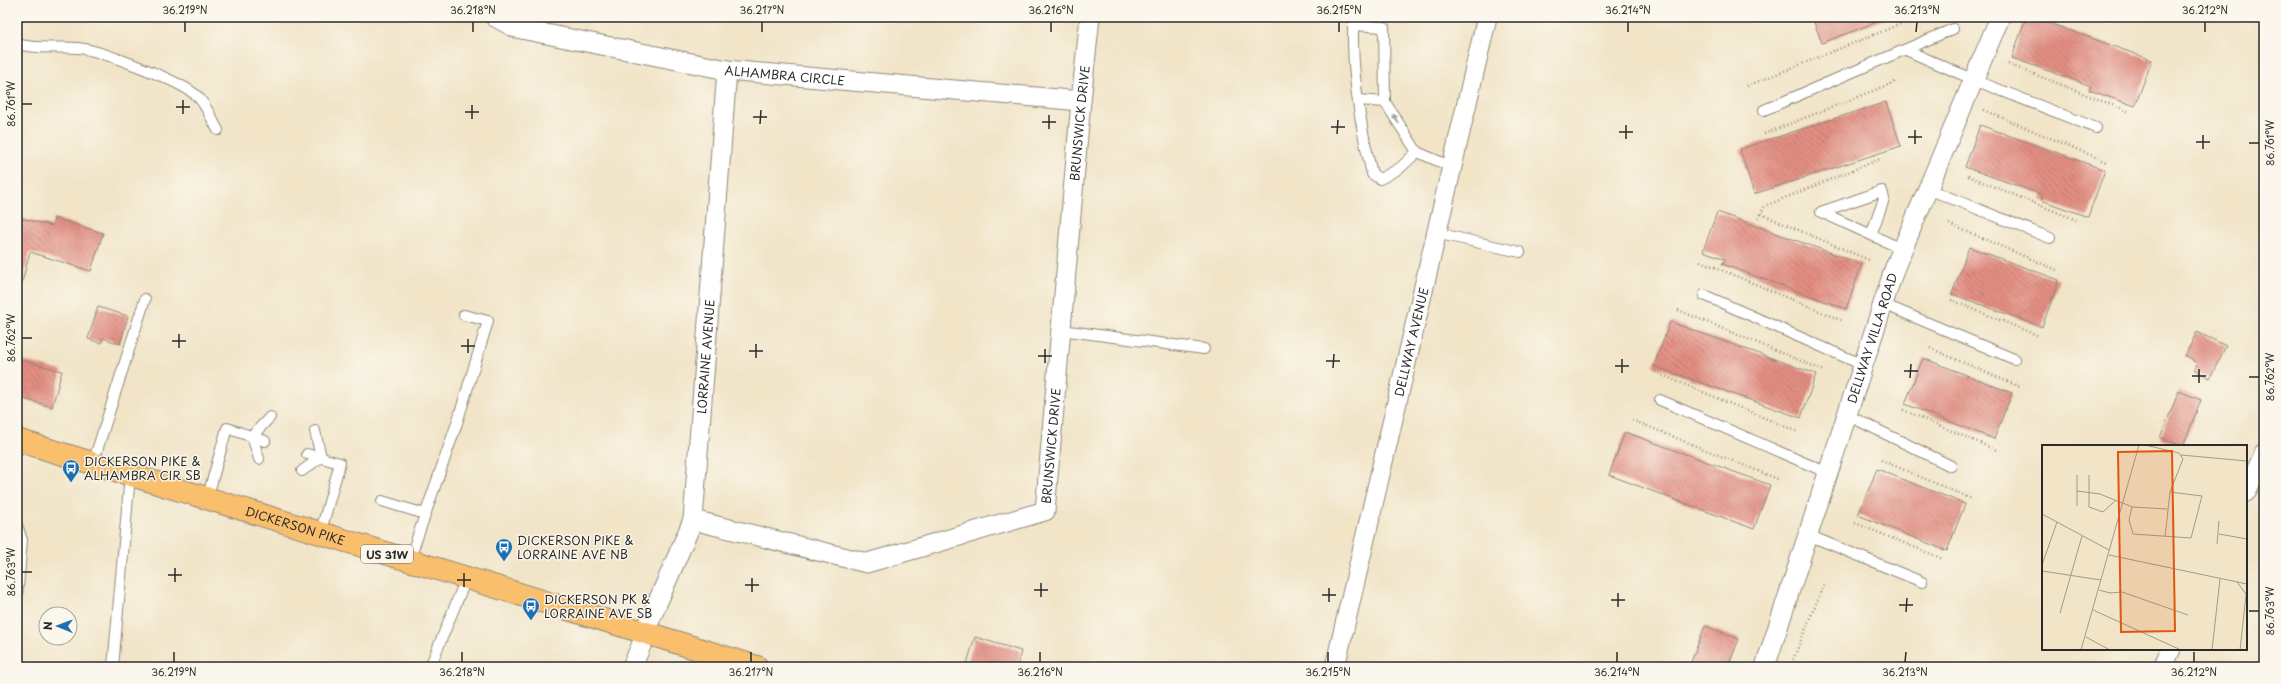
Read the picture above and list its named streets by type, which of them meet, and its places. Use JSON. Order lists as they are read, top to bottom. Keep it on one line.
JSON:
{"streets":{"main road":["DICKERSON PIKE","US 31W"],"street":["ALHAMBRA CIRCLE","BRUNSWICK DRIVE","DELLWAY VILLA ROAD","DELLWAY AVENUE","LORRAINE AVENUE"]},"crossings":[["ALHAMBRA CIRCLE","BRUNSWICK DRIVE"],["ALHAMBRA CIRCLE","LORRAINE AVENUE"],["BRUNSWICK DRIVE","LORRAINE AVENUE"],["LORRAINE AVENUE","DICKERSON PIKE"]],"places":{"bus stop":["DICKERSON PIKE & ALHAMBRA CIR SB","DICKERSON PIKE & LORRAINE AVE NB","DICKERSON PK & LORRAINE AVE SB"]},"north":"left","coordinates":["36.219°N","36.218°N","36.217°N","36.216°N","36.215°N","36.214°N","36.213°N","36.212°N","86.761°W","86.762°W","86.763°W"]}
